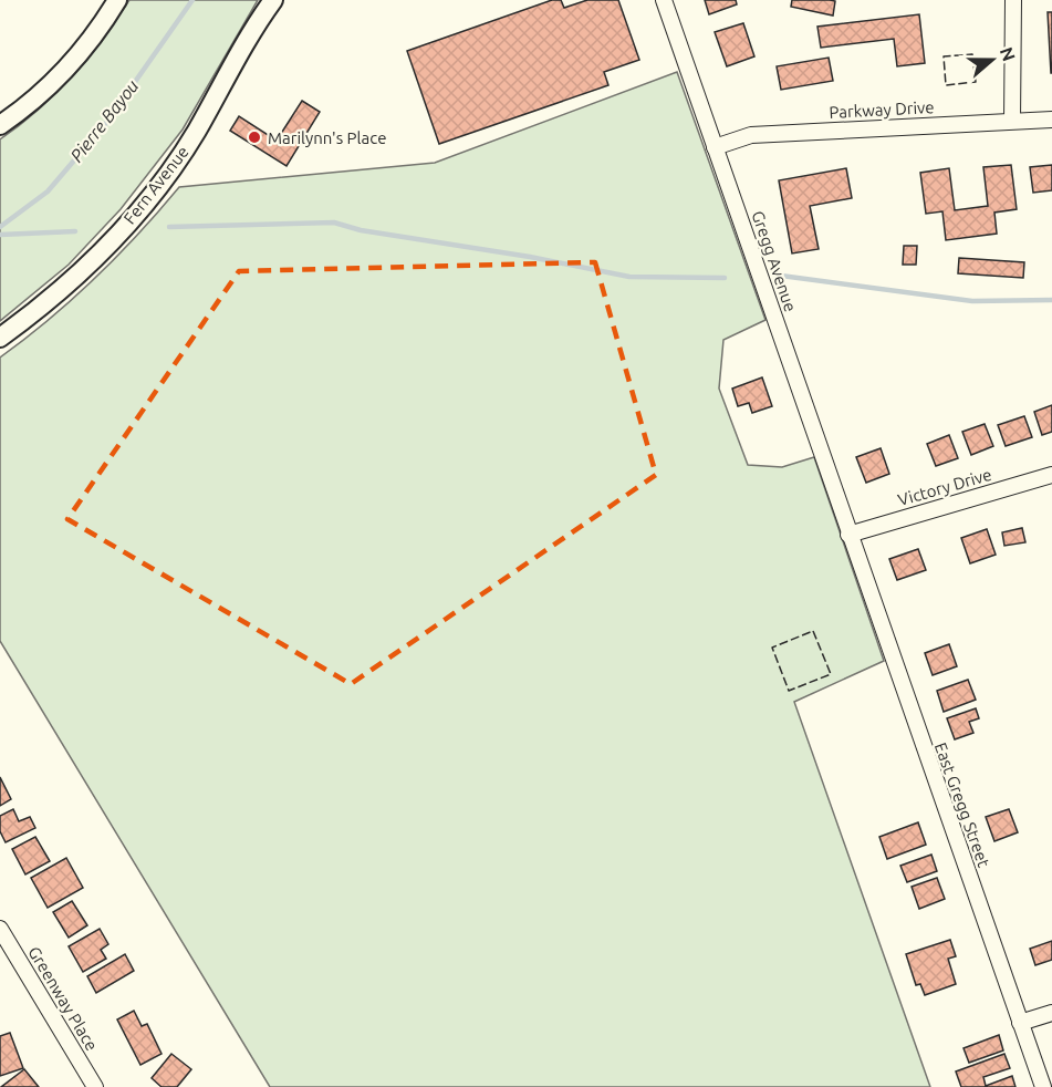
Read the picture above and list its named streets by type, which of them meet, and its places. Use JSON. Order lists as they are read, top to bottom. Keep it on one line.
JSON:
{"streets":{"street":["Parkway Drive","Fern Avenue","Gregg Avenue","Victory Drive","East Gregg Street","Greenway Place"]},"crossings":[["Parkway Drive","Gregg Avenue"],["Gregg Avenue","Victory Drive"],["Gregg Avenue","East Gregg Street"],["Victory Drive","East Gregg Street"]],"water":["Pierre Bayou"],"places":["Marilynn's Place"],"north":"right"}
